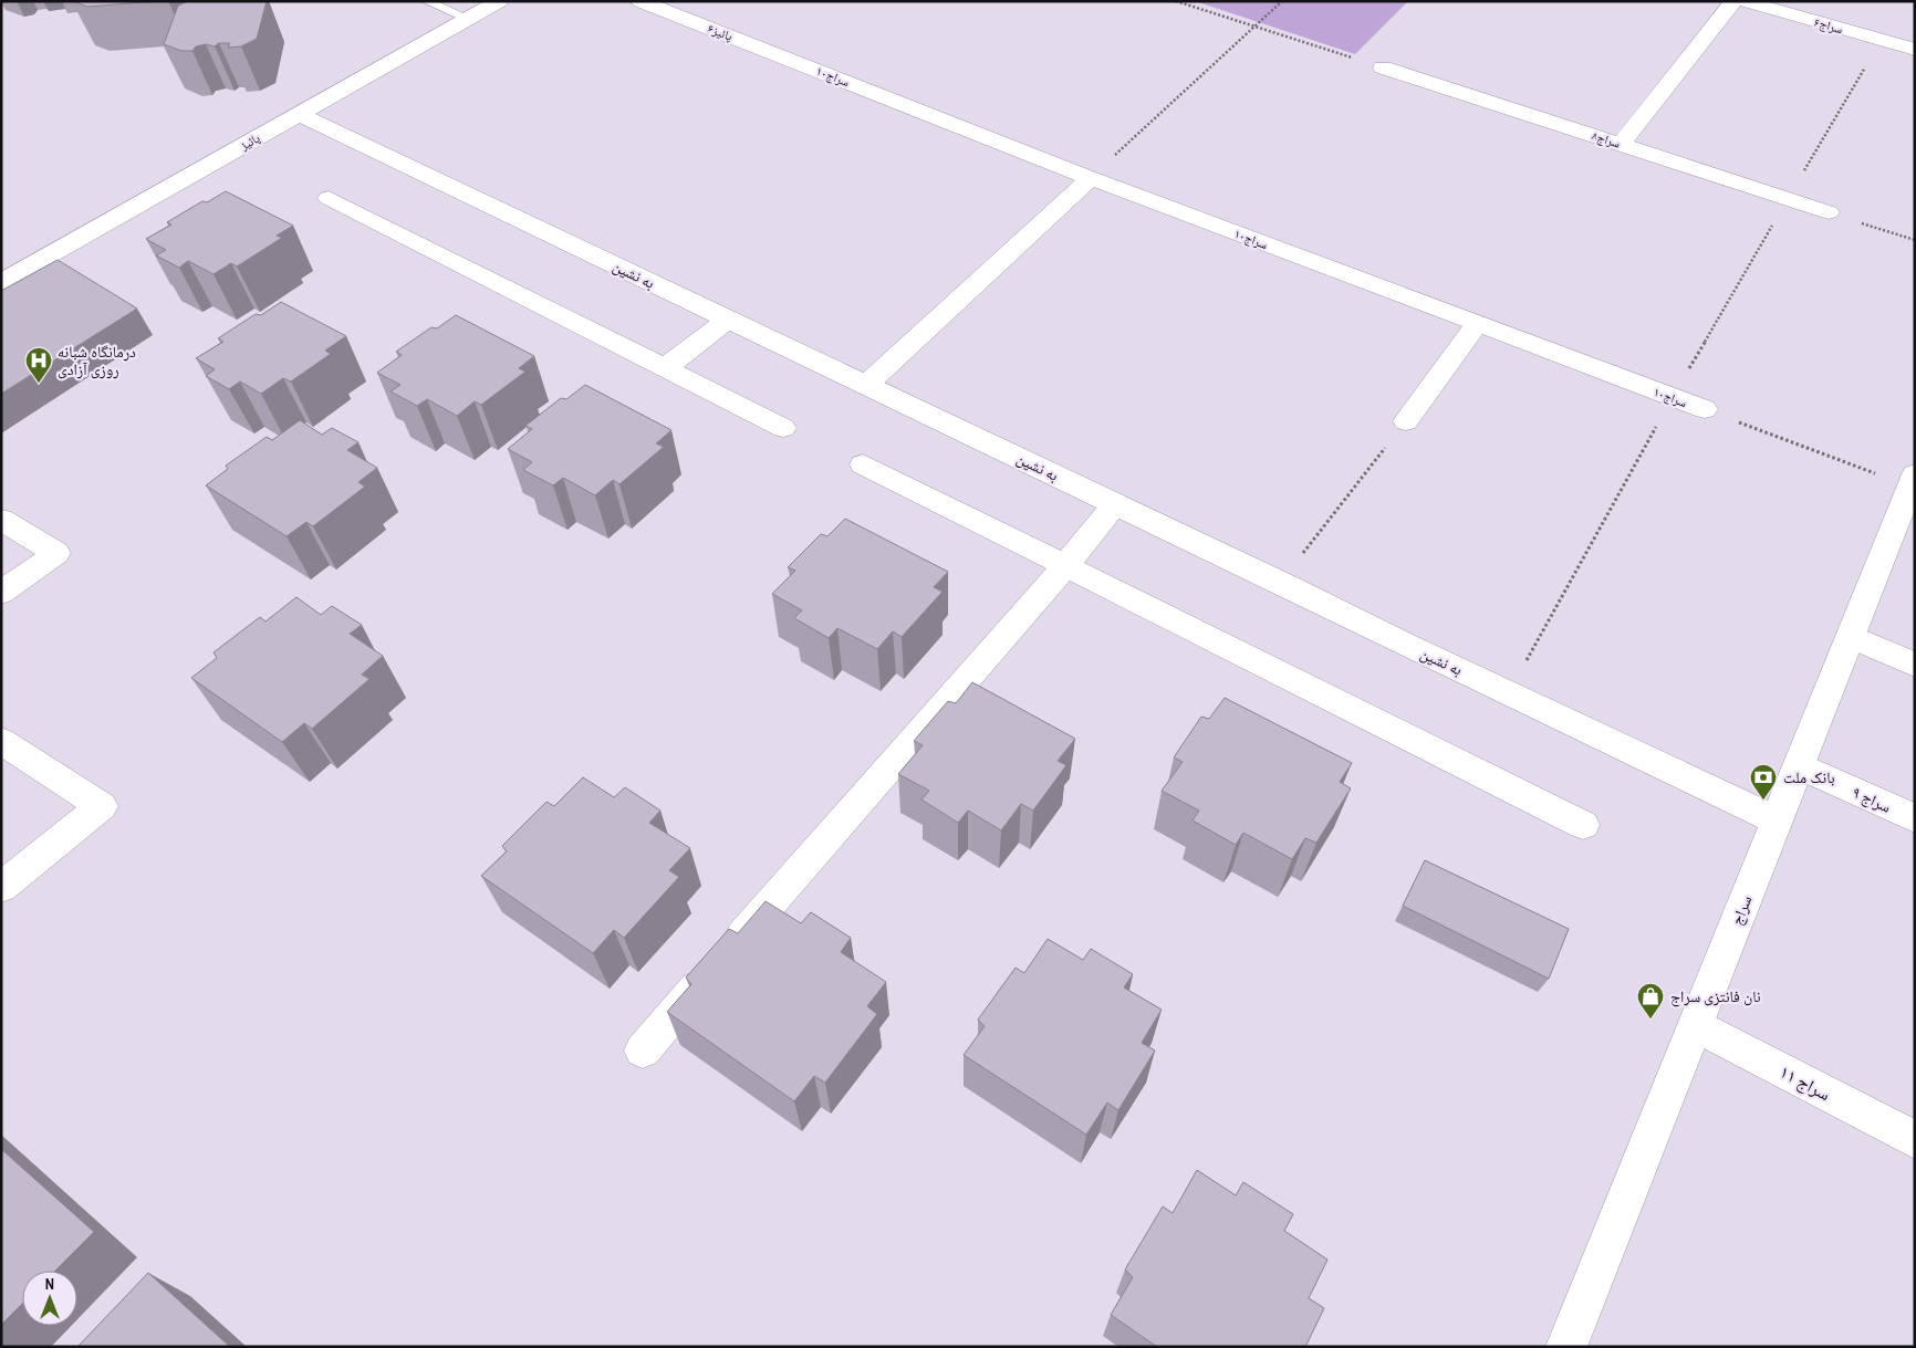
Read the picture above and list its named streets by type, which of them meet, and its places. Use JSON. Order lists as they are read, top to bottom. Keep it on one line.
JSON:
{"streets":{"street":["سراج۶","پائیز۶","سراج۱۰","سراج۸","پائیز","به نشین","سراج ۹","سراج","سراج ۱۱"]},"crossings":[["پائیز۶","سراج۱۰"],["پائیز","به نشین"],["به نشین","سراج"],["سراج ۹","سراج"],["سراج","سراج ۱۱"]],"places":{"hospital":["درمانگاه شبانه روزی آزادی"],"bank":["بانک ملت"],"shop":["نان فانتزی سراج"]},"north":"top"}
